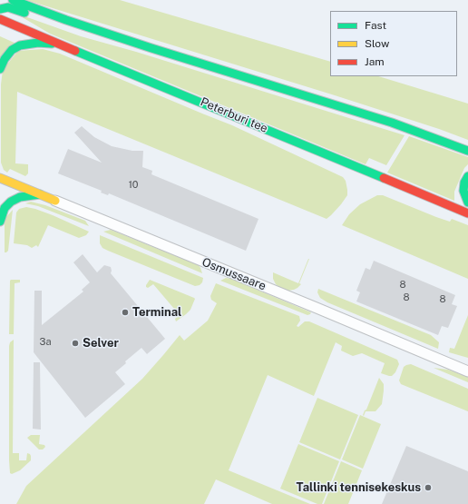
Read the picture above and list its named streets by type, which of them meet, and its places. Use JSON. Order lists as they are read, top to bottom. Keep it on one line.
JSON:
{"streets":{"main road":["Peterburi tee","Osmussaare"]},"places":["Terminal","Selver","Tallinki tennisekeskus"],"house_numbers":["10","8","8","8","3a"],"legend":["Fast","Slow","Jam"]}
